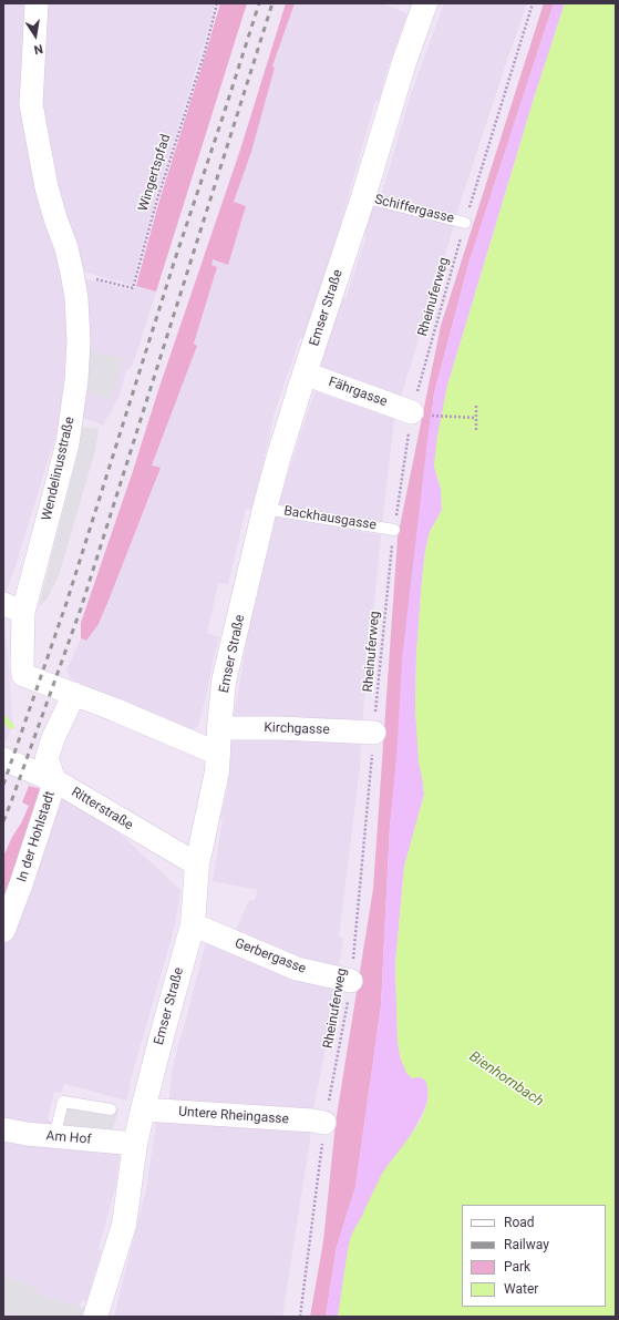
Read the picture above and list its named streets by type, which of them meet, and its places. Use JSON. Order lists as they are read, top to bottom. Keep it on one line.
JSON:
{"streets":{"street":["Emser Straße","Fährgasse","Wendelinusstraße","Kirchgasse","Ritterstraße","In der Hohlstadt","Gerbergasse","Untere Rheingasse","Am Hof"],"lane":["Schiffergasse","Backhausgasse"],"path":["Wingertspfad","Rheinuferweg"]},"crossings":[["Wingertspfad","Wendelinusstraße"],["Schiffergasse","Rheinuferweg"],["Schiffergasse","Emser Straße"],["Rheinuferweg","Fährgasse"],["Rheinuferweg","Backhausgasse"],["Rheinuferweg","Kirchgasse"],["Rheinuferweg","Gerbergasse"],["Rheinuferweg","Untere Rheingasse"],["Emser Straße","Fährgasse"],["Emser Straße","Wendelinusstraße"],["Emser Straße","Backhausgasse"],["Emser Straße","Kirchgasse"],["Emser Straße","Ritterstraße"],["Emser Straße","Gerbergasse"],["Emser Straße","Untere Rheingasse"],["Emser Straße","Am Hof"],["Wendelinusstraße","In der Hohlstadt"],["Ritterstraße","In der Hohlstadt"]],"water":["Bienhornbach"],"legend":["Road","Railway","Park","Water"],"north":"bottom"}
